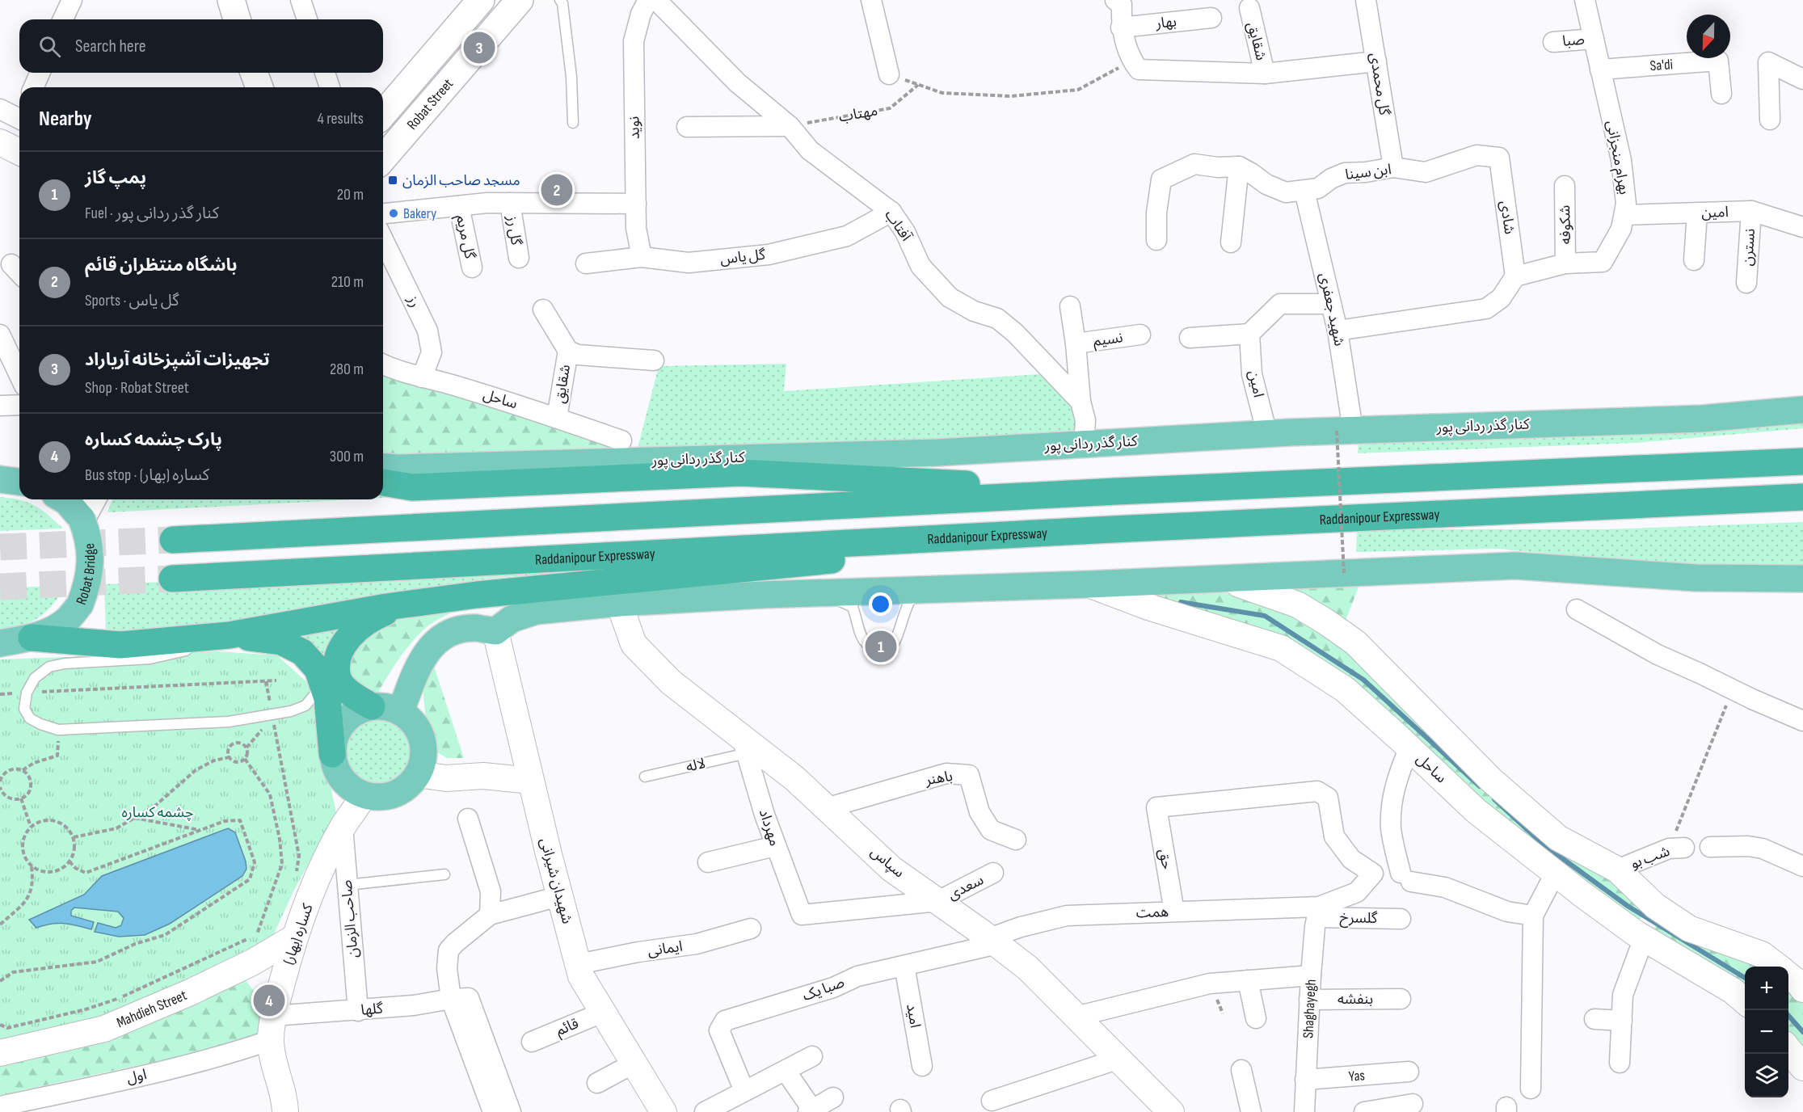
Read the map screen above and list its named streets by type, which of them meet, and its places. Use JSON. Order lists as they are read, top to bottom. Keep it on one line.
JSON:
{"streets":{"highway":["Raddanipour Expressway"],"main road":["Robat Street","کنار گذر ردانی پور","Robat Bridge"],"street":["بهار","صبا","شقایق","Sa'di","گل محمدی","نوید","بهرام منجزانی","ابن سینا","امین","شادی","شکوفه","آفتاب","گل رز","گل مریم","نسترن","گل یاس","رز","شهید جعفری","نسیم","ساحل","باهنر","مهرداد","شب بو","حق","سپاس","شهیدان شیرانی","سعدی","همت","گلسرخ","صاحب الزمان","کساره (بهار)","ایمانی","صبا یک","بنفشه","Mahdieh Street","گلها","Shaghayegh","امید","قائم","Yas","اول"],"lane":["لاله"],"path":["مهتاب"]},"crossings":[["صبا","بهرام منجزانی"],["شقایق","ساحل"],["Sa'di","بهرام منجزانی"],["گل محمدی","ابن سینا"],["مهتاب","آفتاب"],["نوید","گل یاس"],["بهرام منجزانی","امین"],["بهرام منجزانی","شادی"],["بهرام منجزانی","شکوفه"],["ابن سینا","شادی"],["ابن سینا","شهید جعفری"],["امین","نسترن"],["امین","کنار گذر ردانی پور"],["آفتاب","گل یاس"],["آفتاب","نسیم"],["رز","ساحل"],["شهید جعفری","کنار گذر ردانی پور"],["لاله","مهرداد"],["لاله","سپاس"],["باهنر","سپاس"],["مهرداد","سپاس"],["مهرداد","سعدی"],["حق","همت"],["حق","گلسرخ"],["حق","Shaghayegh"],["سپاس","سعدی"],["سپاس","همت"],["سپاس","صبا یک"],["شهیدان شیرانی","ایمانی"],["شهیدان شیرانی","قائم"],["همت","گلسرخ"],["همت","صبا یک"],["همت","Shaghayegh"],["گلسرخ","Shaghayegh"],["صاحب الزمان","کساره (بهار)"],["صاحب الزمان","گلها"],["کساره (بهار)","Mahdieh Street"],["کساره (بهار)","گلها"],["کساره (بهار)","اول"],["صبا یک","امید"],["بنفشه","Shaghayegh"],["گلها","اول"],["Shaghayegh","Yas"]],"parks":["چشمه کساره"],"places":{"transit":["مسجد صاحب الزمان"],"other":["Bakery"]},"north":"bottom","page":{"search":"Search here","pins":["3","2","1","4"],"heading":["Nearby","4 results"],"list":[{"mark":"1","name":"پمپ گاز","note":"Fuel · کنار گذر ردانی پور","value":"20 m"},{"mark":"2","name":"باشگاه منتظران قائم","note":"Sports · گل یاس","value":"210 m"},{"mark":"3","name":"تجهیزات آشپزخانه آریاراد","note":"Shop · Robat Street","value":"280 m"},{"mark":"4","name":"پارک چشمه کساره","note":"Bus stop · کساره (بهار)","value":"300 m"}],"map_buttons":["+","−"]}}
